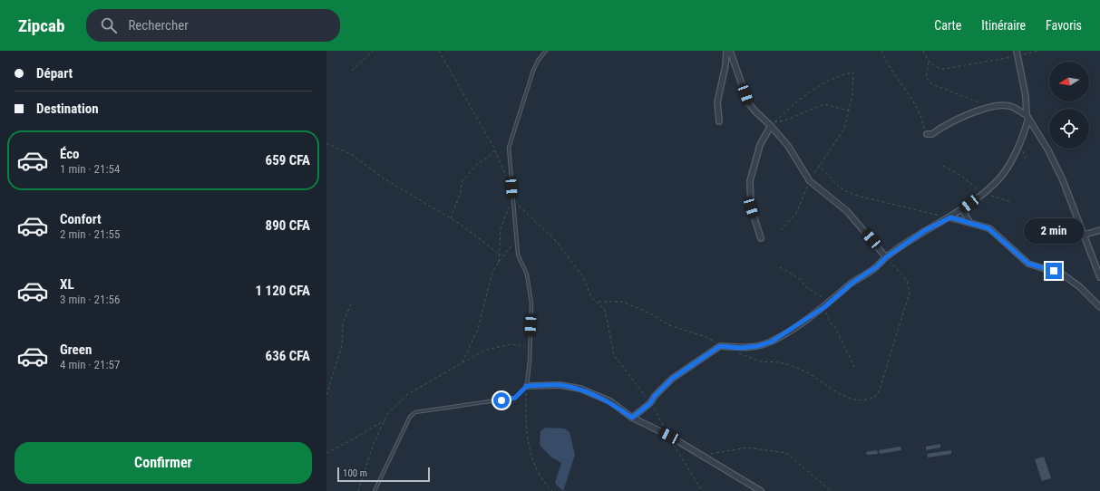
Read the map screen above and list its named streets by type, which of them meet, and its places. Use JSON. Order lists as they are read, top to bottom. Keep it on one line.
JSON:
{"scale_bar":"100 m","north":"left","page":{"header":"Zipcab","search":"Rechercher","nav":["Carte","Itinéraire","Favoris"],"banner":["Départ","Destination"],"list":[{"name":"Éco","note":"1 min · 21:54","value":"659 CFA"},{"name":"Confort","note":"2 min · 21:55","value":"890 CFA"},{"name":"XL","note":"3 min · 21:56","value":"1 120 CFA"},{"name":"Green","note":"4 min · 21:57","value":"636 CFA"}],"bubble":"2 min","buttons":"Confirmer","scale":"100 m"}}
